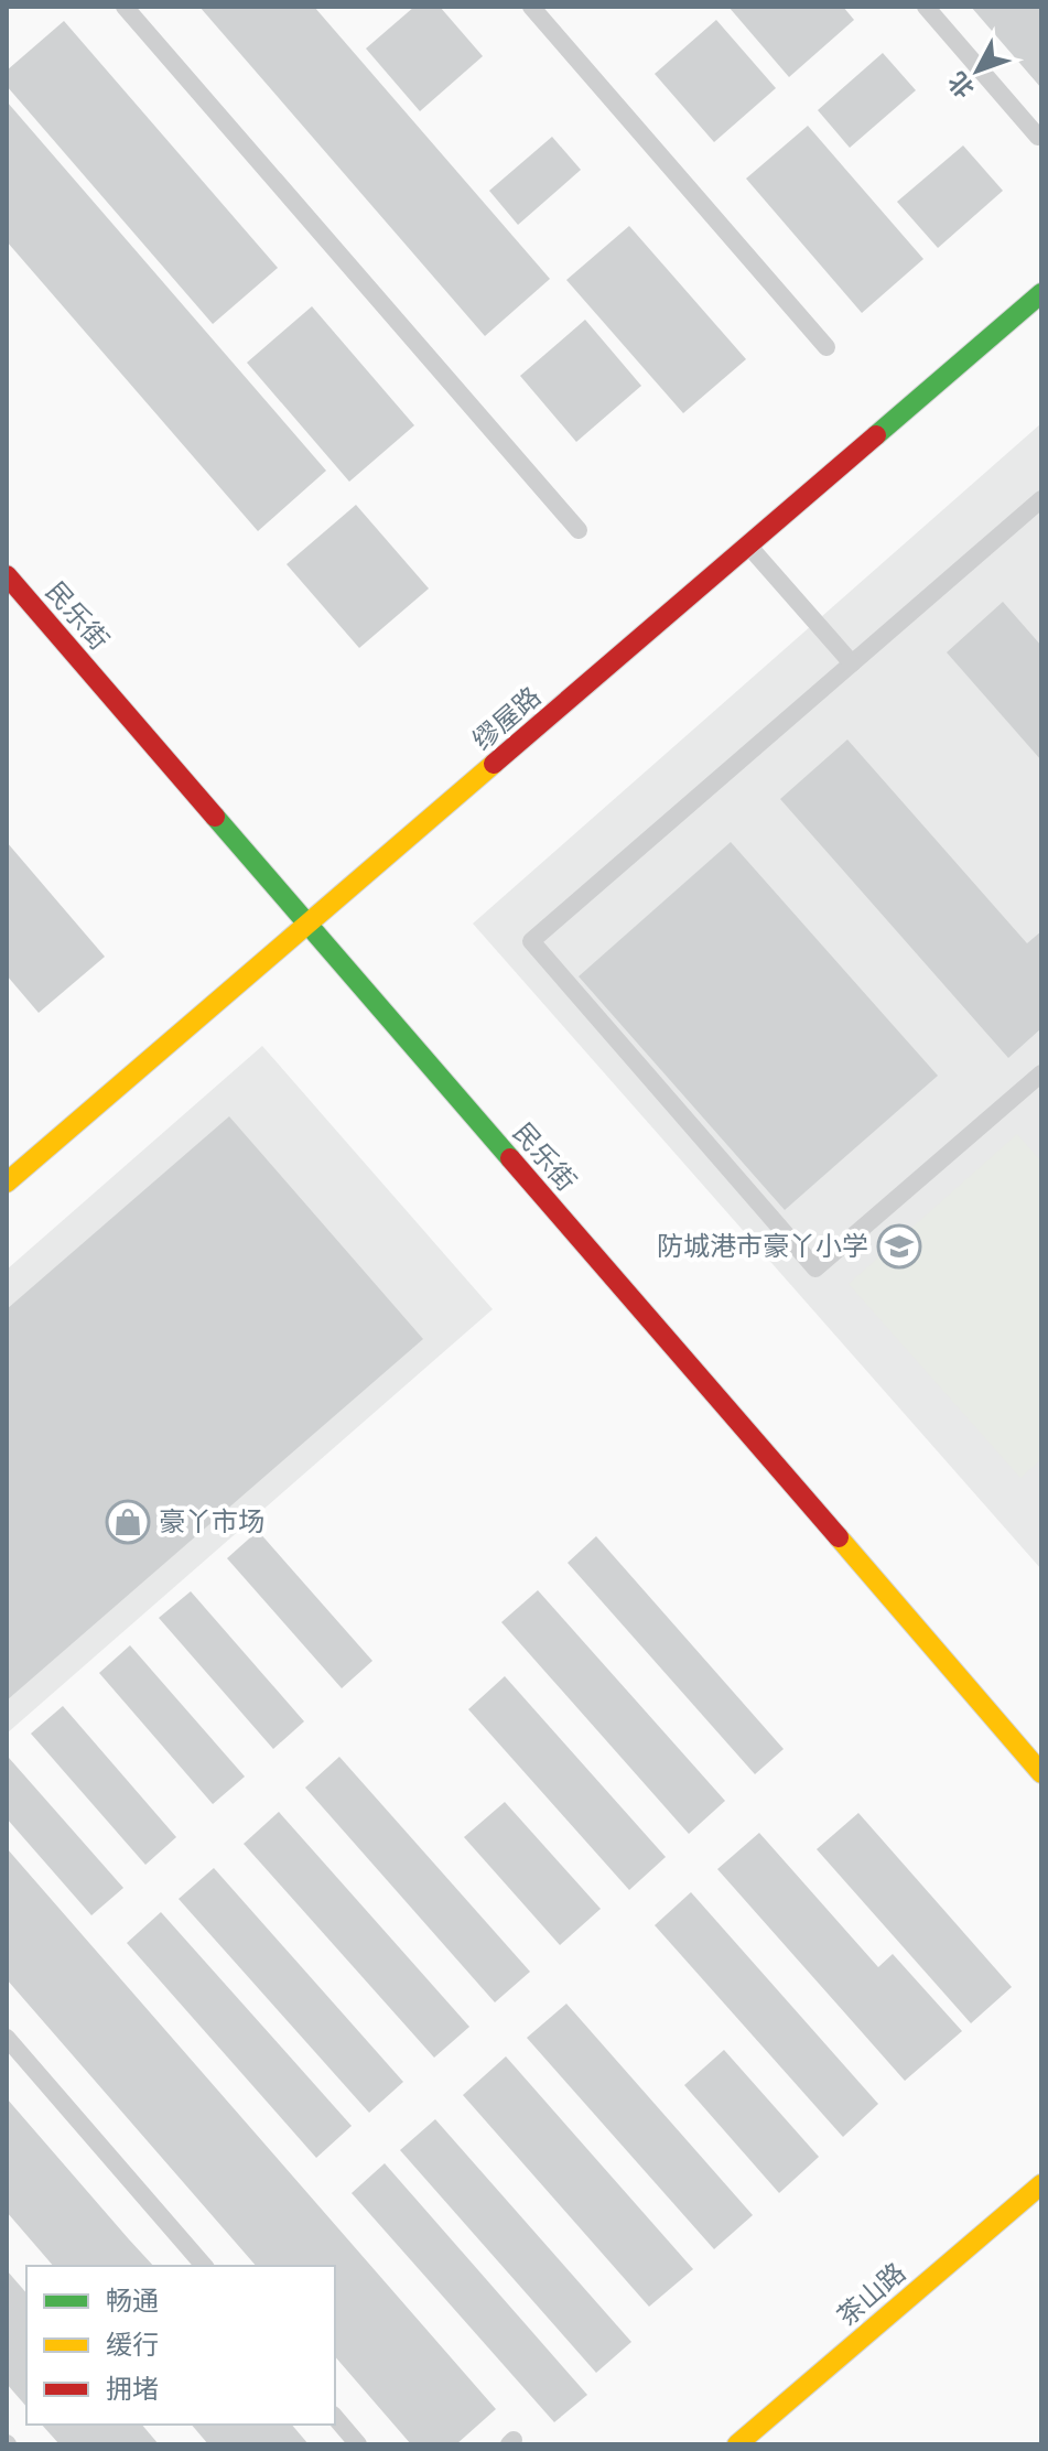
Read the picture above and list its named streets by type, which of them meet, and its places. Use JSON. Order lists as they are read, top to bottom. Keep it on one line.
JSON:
{"streets":{"street":["民乐街","缪屋路","茶山路"]},"crossings":[["民乐街","缪屋路"]],"places":{"school or university":["防城港市豪丫小学"],"shop":["豪丫市场"]},"legend":["畅通","缓行","拥堵"],"north":"bottom left"}
